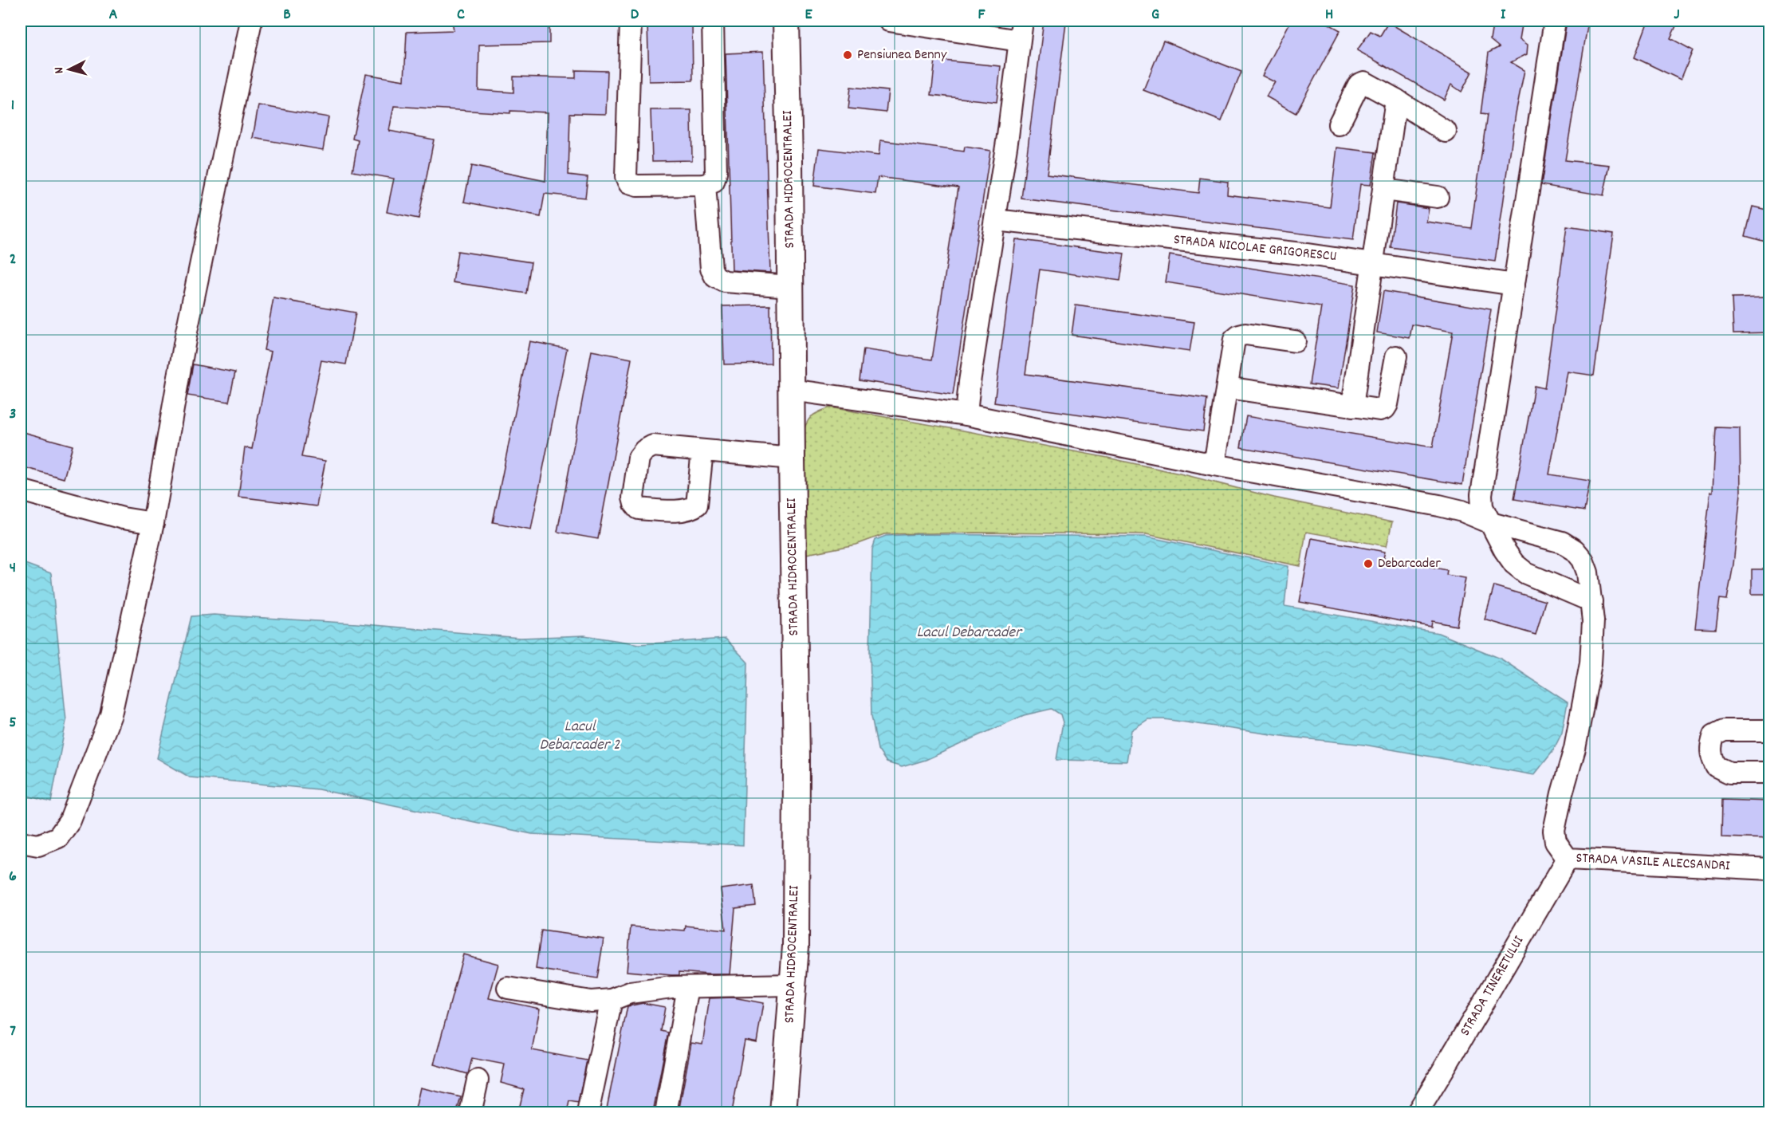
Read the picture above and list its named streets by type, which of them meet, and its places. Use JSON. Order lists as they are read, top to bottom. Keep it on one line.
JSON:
{"streets":{"street":["STRADA HIDROCENTRALEI","STRADA NICOLAE GRIGORESCU","STRADA VASILE ALECSANDRI","STRADA TINERETULUI"]},"crossings":[["STRADA VASILE ALECSANDRI","STRADA TINERETULUI"]],"water":["Lacul Debarcader","Lacul Debarcader 2"],"places":["Pensiunea Benny","Debarcader"],"north":"left","grid":{"columns":["A","B","C","D","E","F","G","H","I","J"],"rows":["1","2","3","4","5","6","7"]}}
